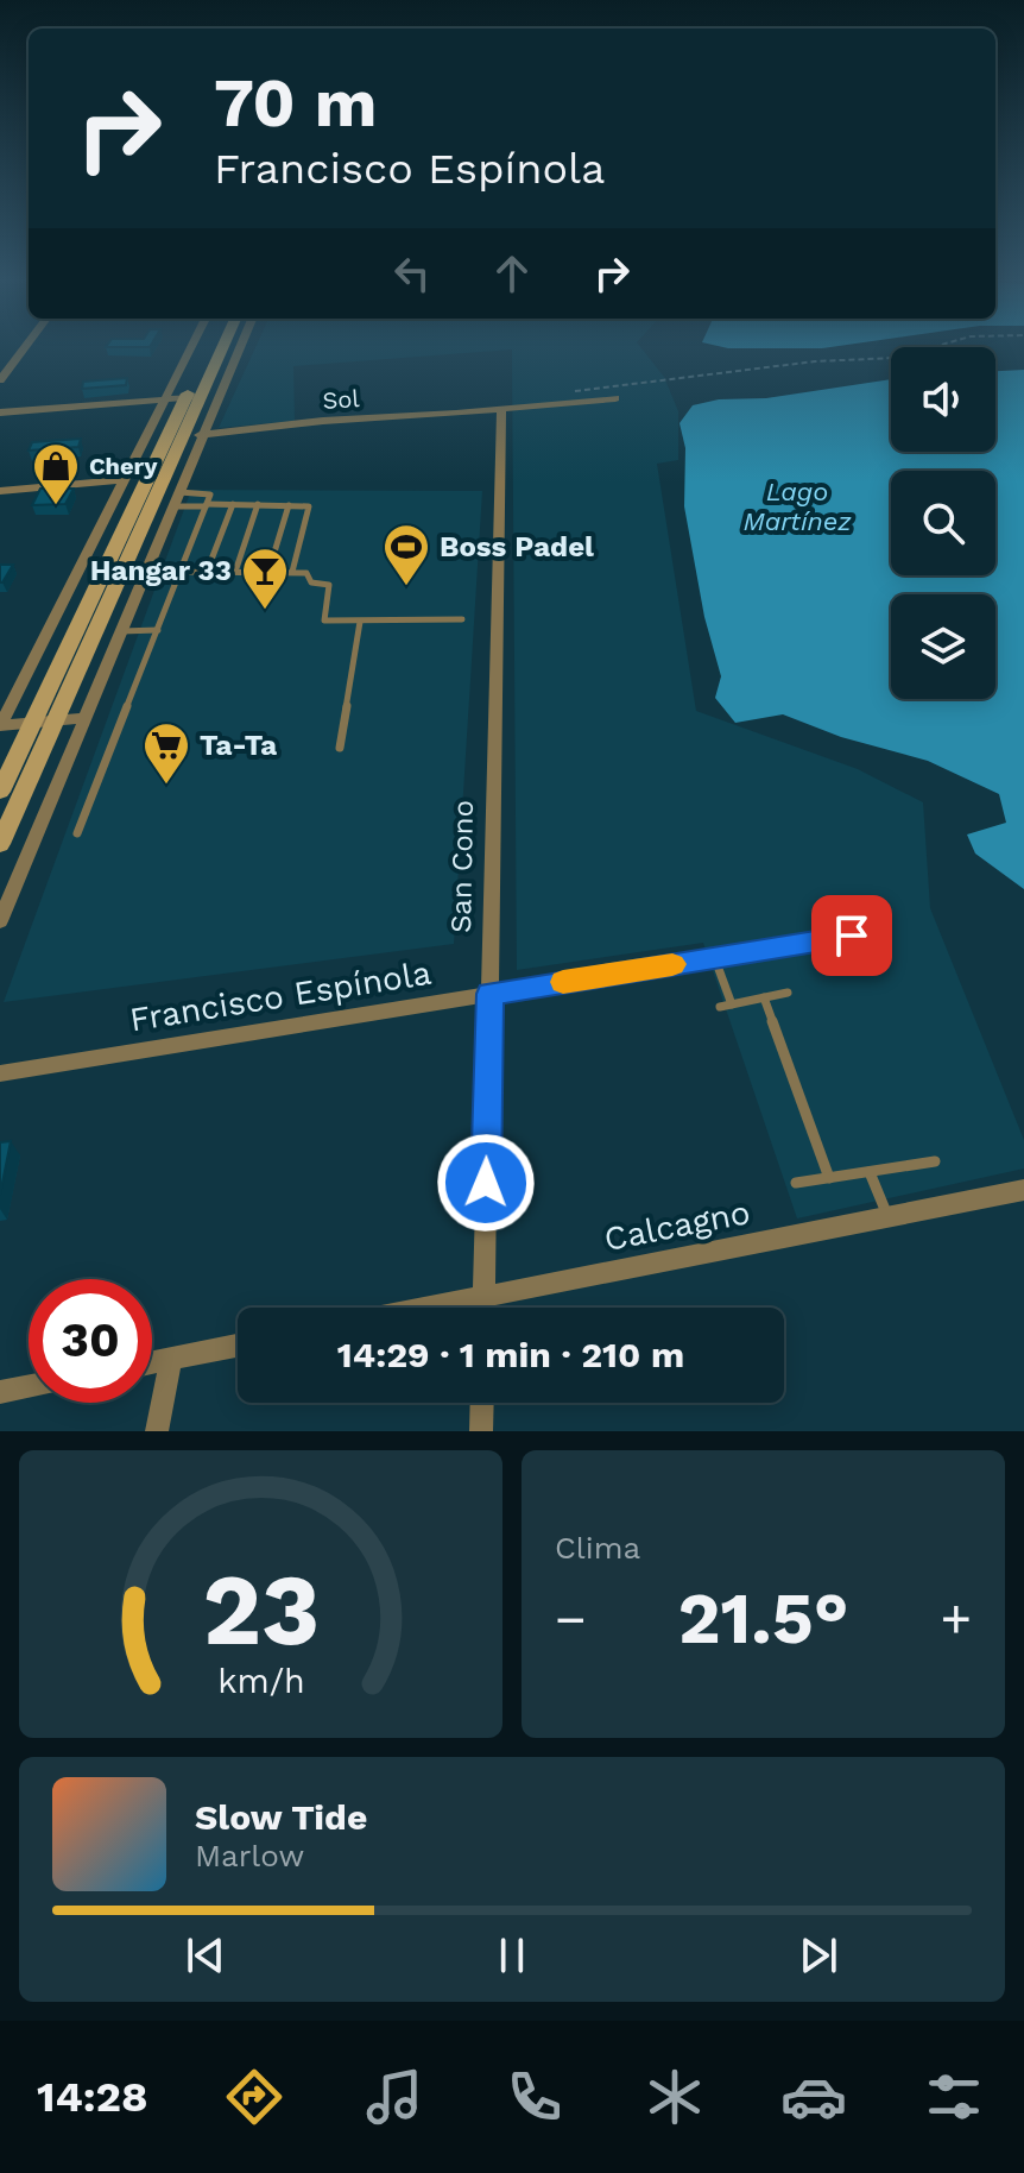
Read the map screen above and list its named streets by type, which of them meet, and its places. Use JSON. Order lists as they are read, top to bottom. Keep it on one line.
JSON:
{"streets":{"street":["Sol","San Cono","Francisco Espínola","Calcagno"]},"crossings":[["Sol","San Cono"],["San Cono","Francisco Espínola"],["San Cono","Calcagno"]],"water":["Lago Martínez"],"places":{"shop":["Chery"],"sports":["Boss Padel"],"bar":["Hangar 33"],"supermarket":["Ta-Ta"]},"page":{"turn":["70 m","Francisco Espínola"],"limit":"30","trip":"14:29 · 1 min · 210 m","tile":"Clima","heat":["−","21.5°","+"],"song":["Slow Tide","Marlow"],"tabs":"14:28","gauge":["23","km/h"]}}
